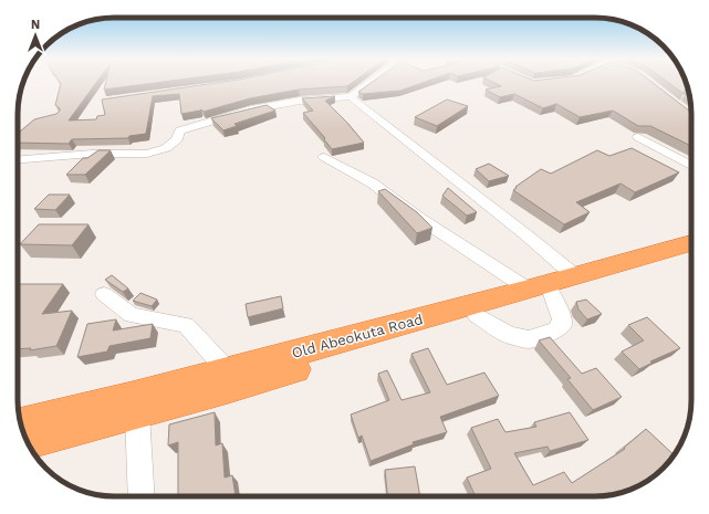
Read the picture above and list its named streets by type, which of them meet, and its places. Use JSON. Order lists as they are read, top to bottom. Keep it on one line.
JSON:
{"streets":{"highway":["Old Abeokuta Road"]},"north":"top"}
